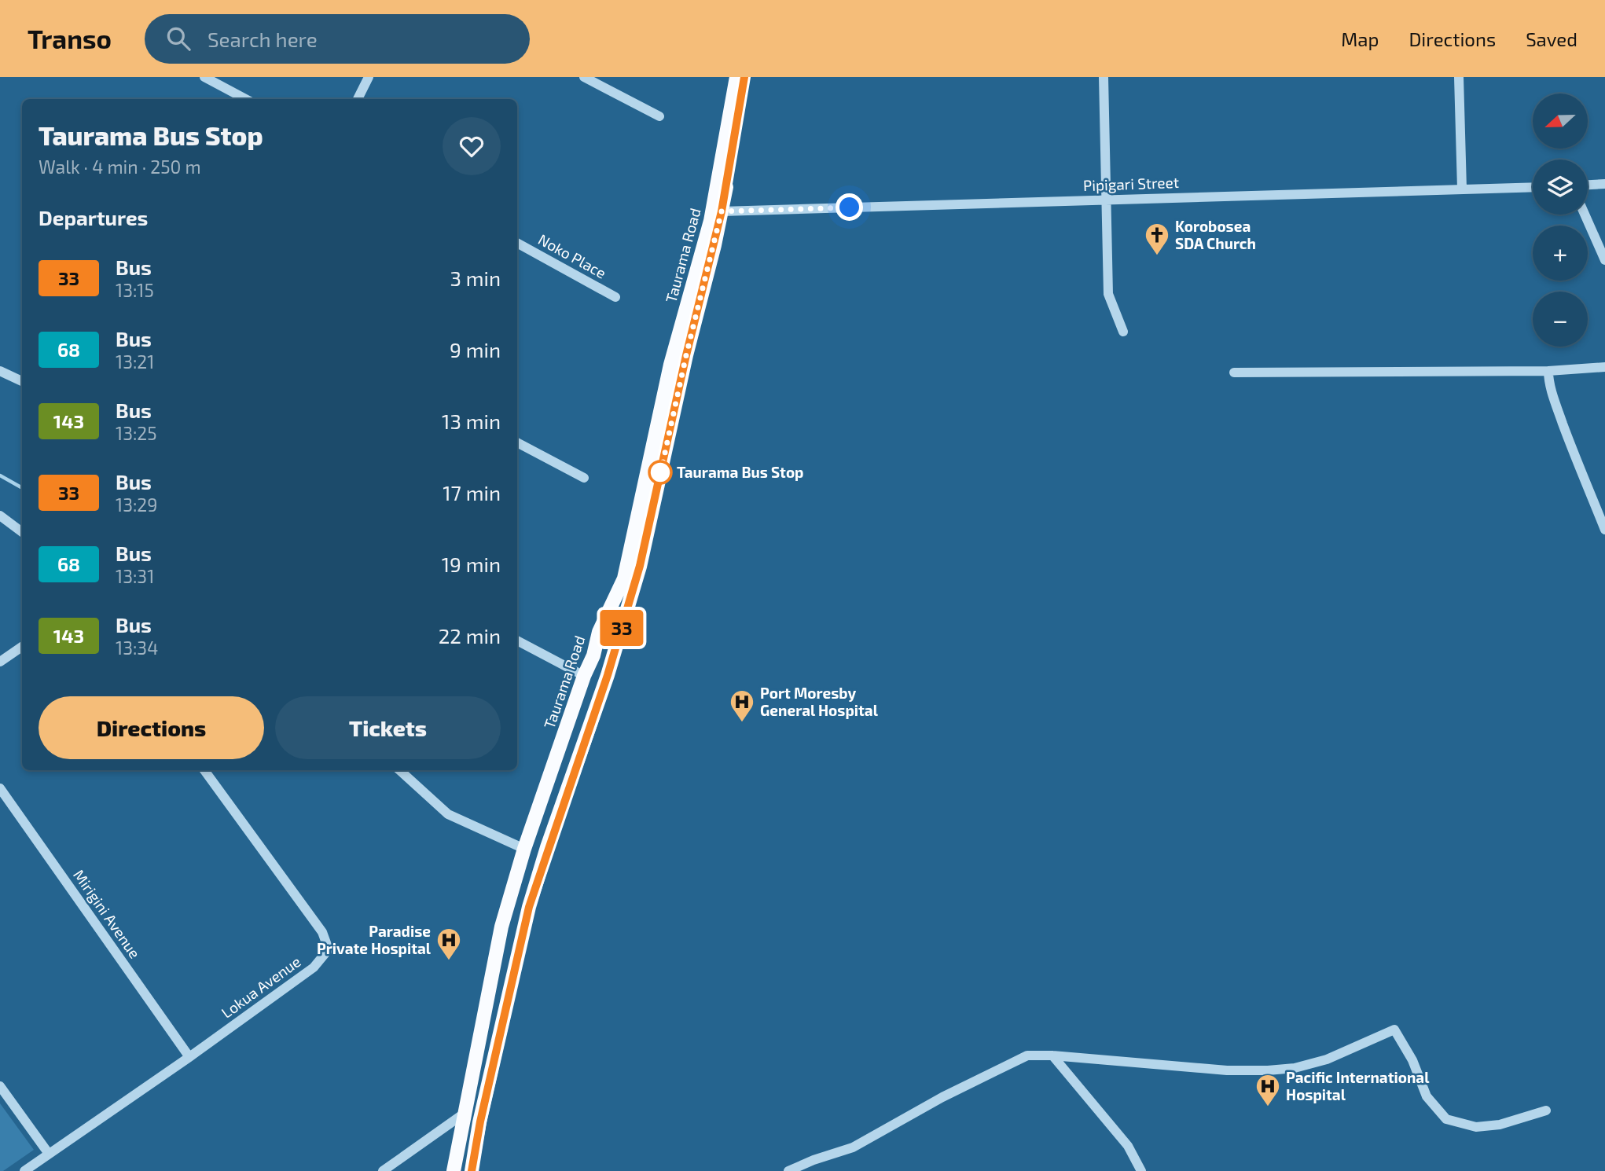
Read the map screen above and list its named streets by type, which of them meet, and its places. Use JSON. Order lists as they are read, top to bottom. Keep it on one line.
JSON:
{"streets":{"main road":["Taurama Road"],"street":["Pipigari Street","Noko Place","Mirigini Avenue","Lokua Avenue"]},"crossings":[["Pipigari Street","Taurama Road"],["Mirigini Avenue","Lokua Avenue"]],"places":{"church":["Korobosea SDA Church"],"other":["Taurama Bus Stop"],"hospital":["Port Moresby General Hospital","Paradise Private Hospital","Pacific International Hospital"]},"lines":["bus line 33"],"north":"left","page":{"header":"Transo","search":"Search here","nav":["Map","Directions","Saved"],"on_map":"33","map_buttons":["+","−"],"heading":[["Taurama Bus Stop","Walk · 4 min · 250 m"],"Departures"],"list":[{"mark":"33","name":"Bus","note":"13:15","value":"3 min"},{"mark":"68","name":"Bus","note":"13:21","value":"9 min"},{"mark":"143","name":"Bus","note":"13:25","value":"13 min"},{"mark":"33","name":"Bus","note":"13:29","value":"17 min"},{"mark":"68","name":"Bus","note":"13:31","value":"19 min"},{"mark":"143","name":"Bus","note":"13:34","value":"22 min"}],"buttons":["Directions","Tickets"]}}
